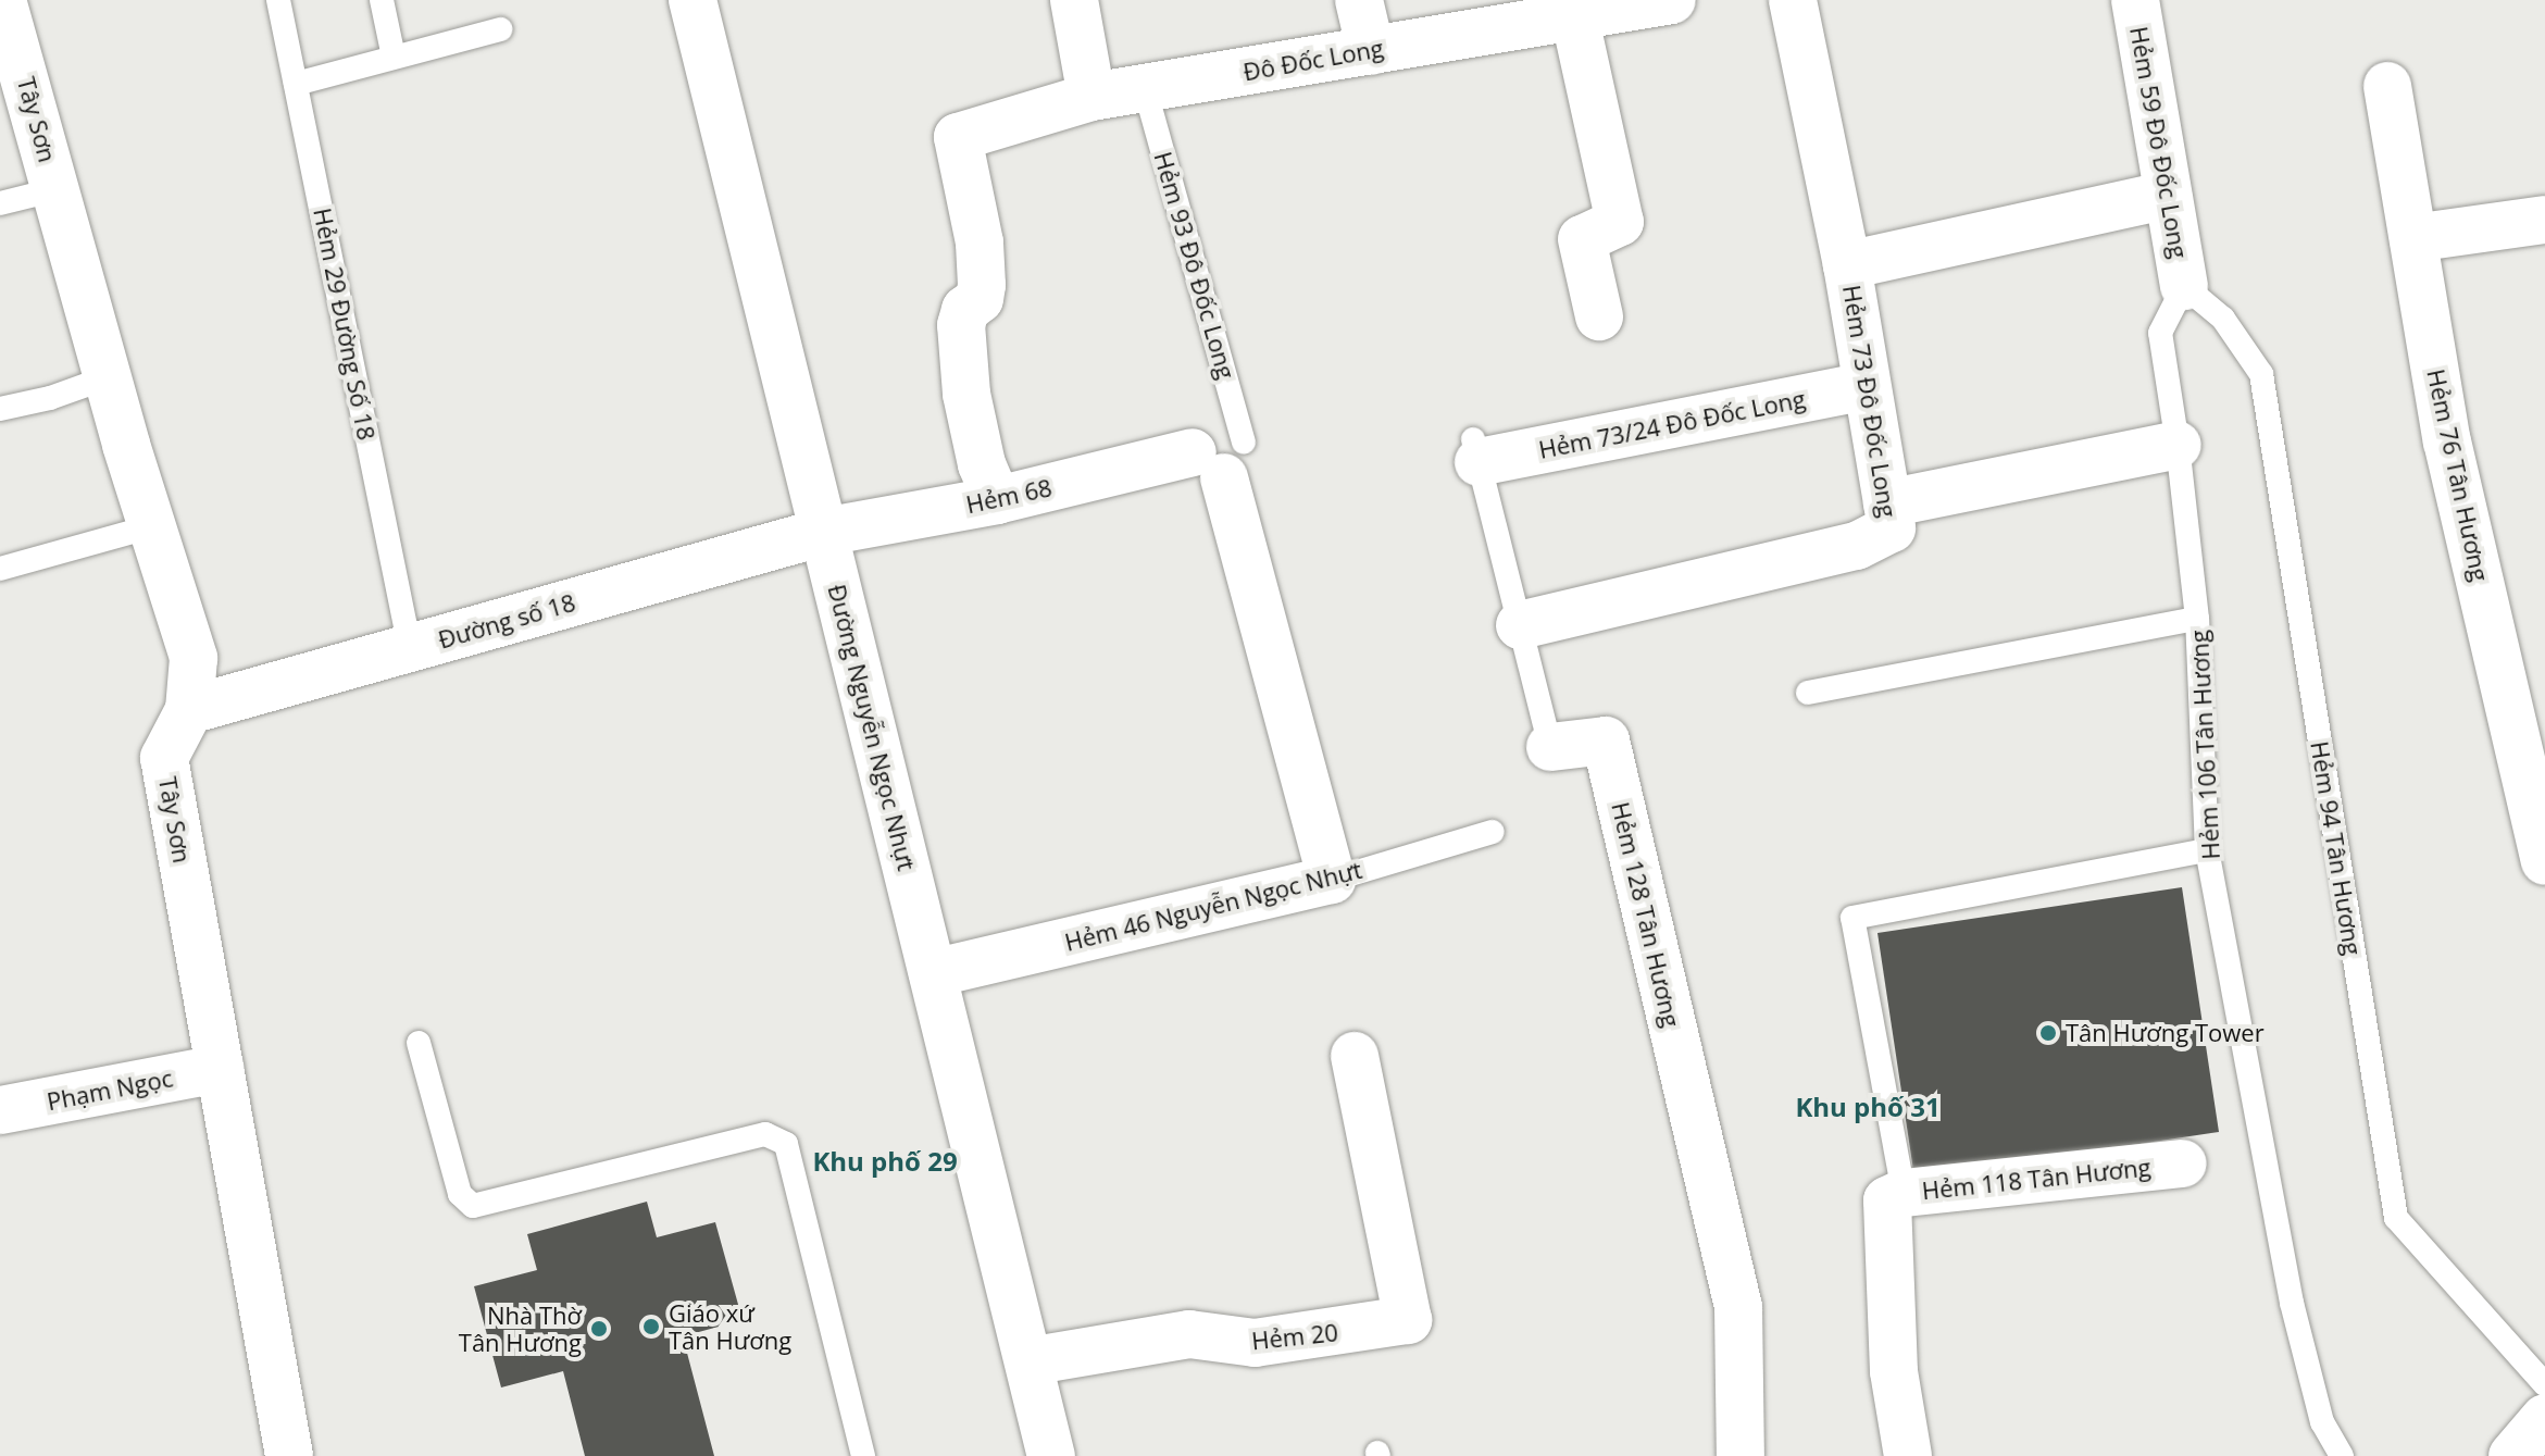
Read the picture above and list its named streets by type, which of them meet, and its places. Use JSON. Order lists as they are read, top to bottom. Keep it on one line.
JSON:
{"streets":{"street":["Đô Đốc Long","Tây Sơn","Hẻm 59 Đô Đốc Long","Hẻm 73 Đô Đốc Long","Hẻm 73/24 Đô Đốc Long","Hẻm 76 Tân Hương","Hẻm 68","Đường số 18","Đường Nguyễn Ngọc Nhựt","Hẻm 46 Nguyễn Ngọc Nhựt","Hẻm 128 Tân Hương","Phạm Ngọc","Hẻm 118 Tân Hương","Hẻm 20"],"lane":["Hẻm 93 Đô Đốc Long","Hẻm 29 Đường Số 18","Hẻm 106 Tân Hương","Hẻm 94 Tân Hương"]},"crossings":[["Đô Đốc Long","Hẻm 93 Đô Đốc Long"],["Đô Đốc Long","Hẻm 68"],["Tây Sơn","Đường số 18"],["Tây Sơn","Phạm Ngọc"],["Hẻm 59 Đô Đốc Long","Hẻm 106 Tân Hương"],["Hẻm 59 Đô Đốc Long","Hẻm 94 Tân Hương"],["Hẻm 93 Đô Đốc Long","Hẻm 68"],["Hẻm 29 Đường Số 18","Đường số 18"],["Hẻm 73 Đô Đốc Long","Hẻm 73/24 Đô Đốc Long"],["Hẻm 73 Đô Đốc Long","Hẻm 128 Tân Hương"],["Hẻm 73/24 Đô Đốc Long","Hẻm 128 Tân Hương"],["Hẻm 68","Đường số 18"],["Hẻm 68","Đường Nguyễn Ngọc Nhựt"],["Đường số 18","Đường Nguyễn Ngọc Nhựt"],["Đường Nguyễn Ngọc Nhựt","Hẻm 46 Nguyễn Ngọc Nhựt"],["Đường Nguyễn Ngọc Nhựt","Hẻm 20"],["Hẻm 106 Tân Hương","Hẻm 94 Tân Hương"]],"districts":["Khu phố 31","Khu phố 29"],"places":["Tân Hương Tower","Giáo xứ Tân Hương","Nhà Thờ Tân Hương"]}
